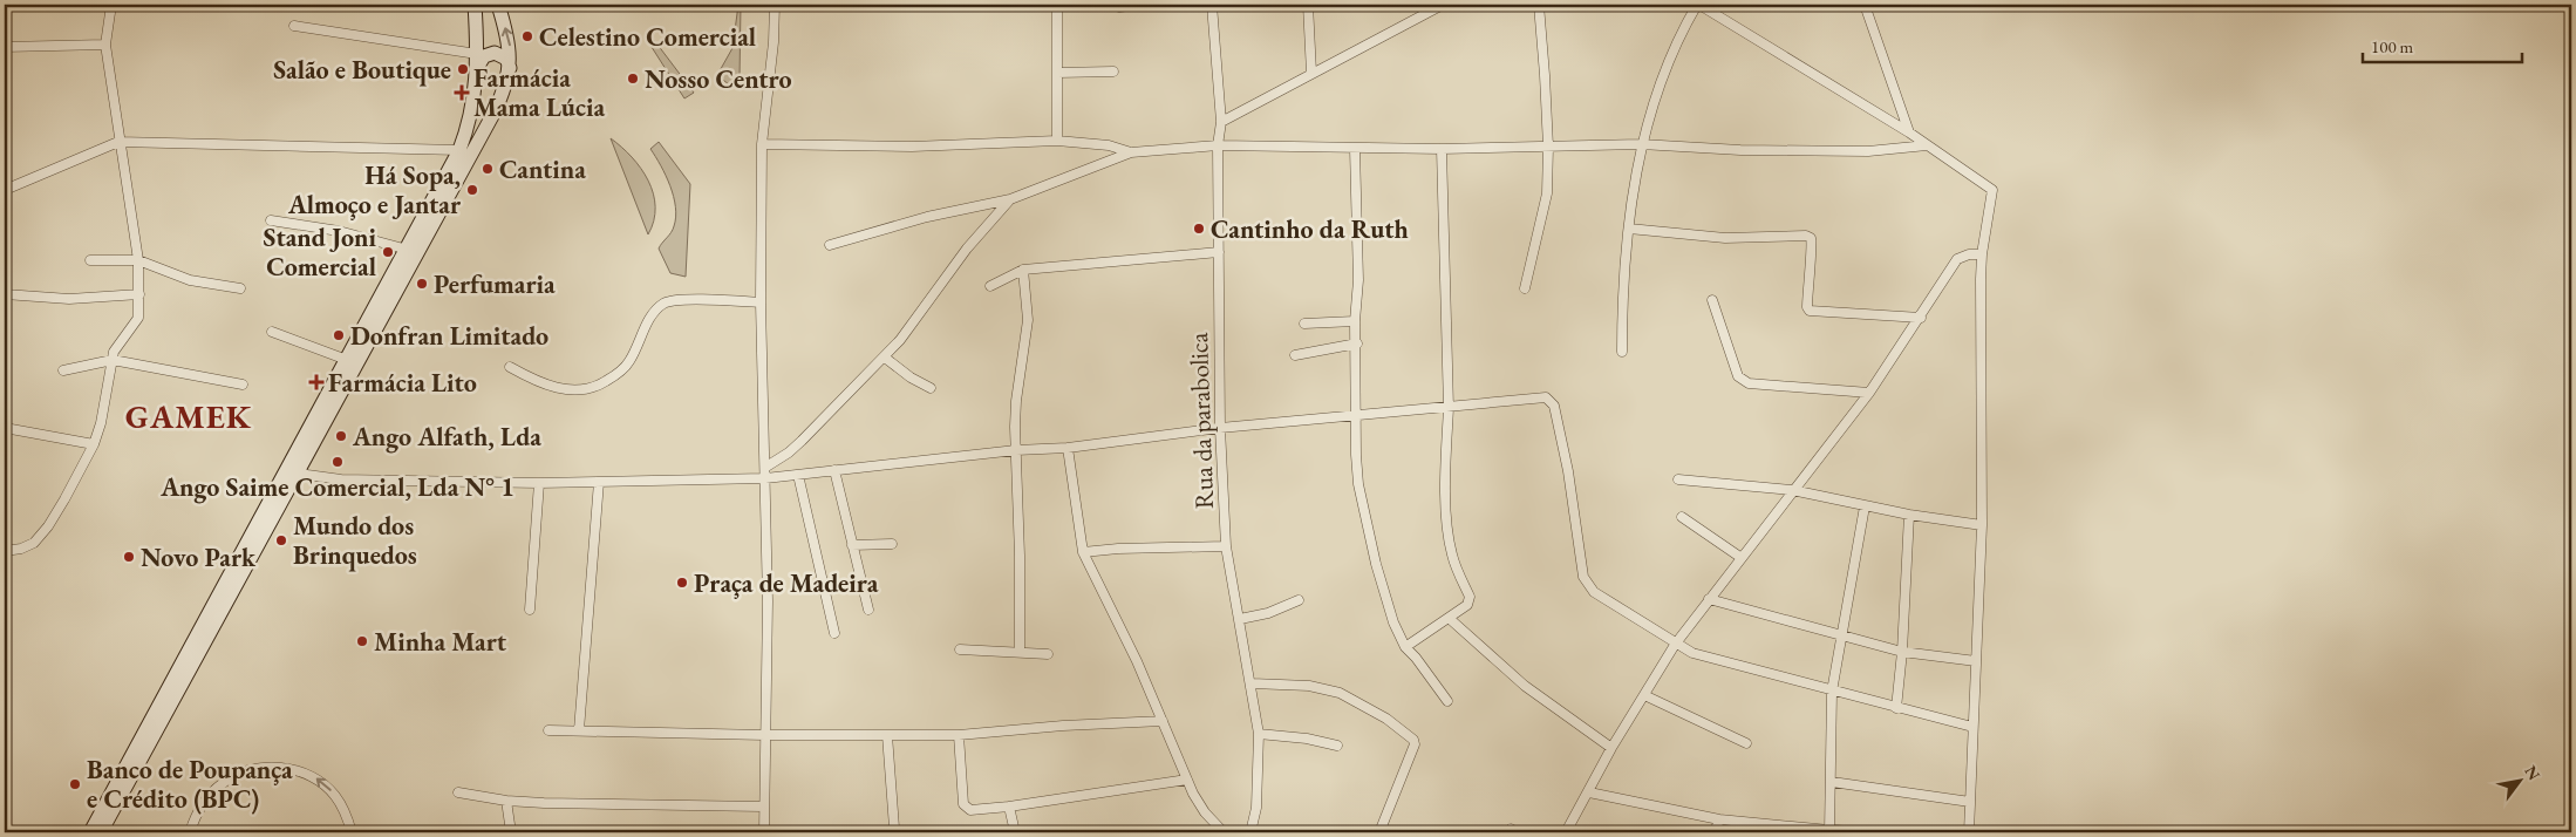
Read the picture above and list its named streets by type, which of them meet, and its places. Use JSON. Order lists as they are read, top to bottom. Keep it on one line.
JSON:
{"streets":{"street":["Rua da parabolica"]},"districts":["GAMEK"],"places":{"other":["Celestino Comercial","Salão e Boutique","Nosso Centro","Cantina","Há Sopa, Almoço e Jantar","Cantinho da Ruth","Stand Joni Comercial","Perfumaria","Donfran Limitado","Ango Alfath, Lda","Ango Saime Comercial, Lda N° 1","Mundo dos Brinquedos","Novo Park","Praça de Madeira","Minha Mart","Banco de Poupança e Crédito (BPC)"],"health":["Farmácia Mama Lúcia","Farmácia Lito"]},"scale_bar":"100 m","north":"top right"}
